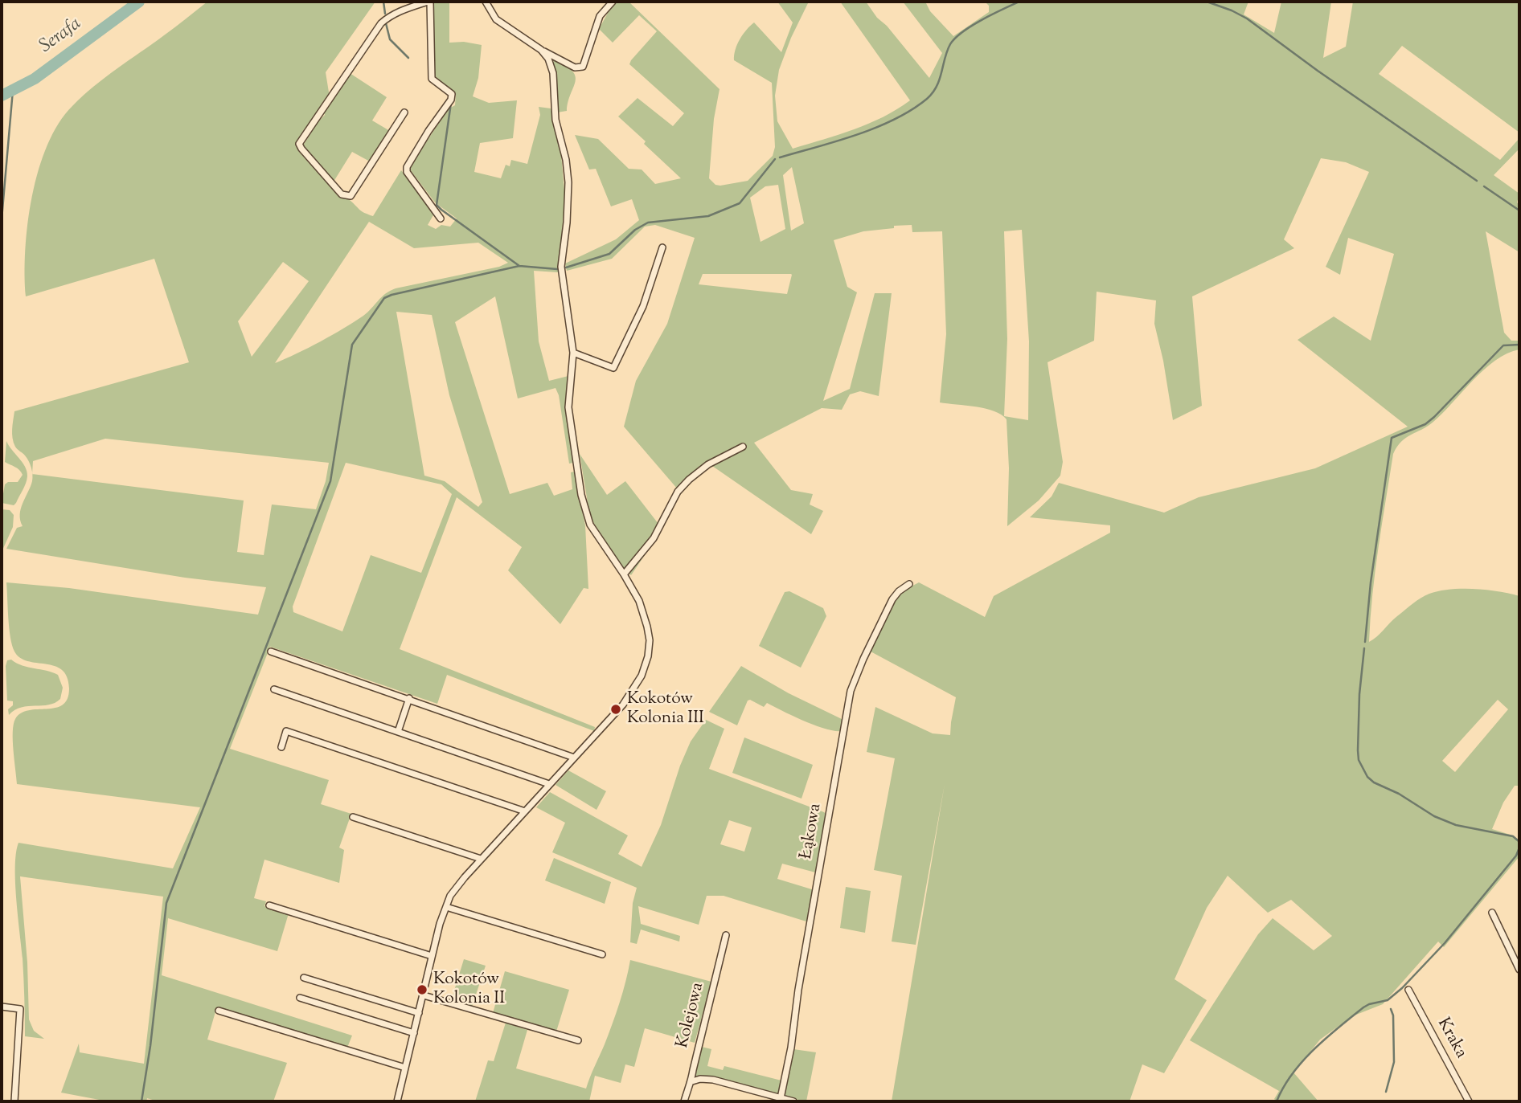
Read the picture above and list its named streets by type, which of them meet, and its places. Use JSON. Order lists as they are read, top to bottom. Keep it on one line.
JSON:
{"streets":{"street":["Łąkowa","Kolejowa","Kraka"]},"water":["Serafa"],"places":["Kokotów Kolonia III","Kokotów Kolonia II"]}
